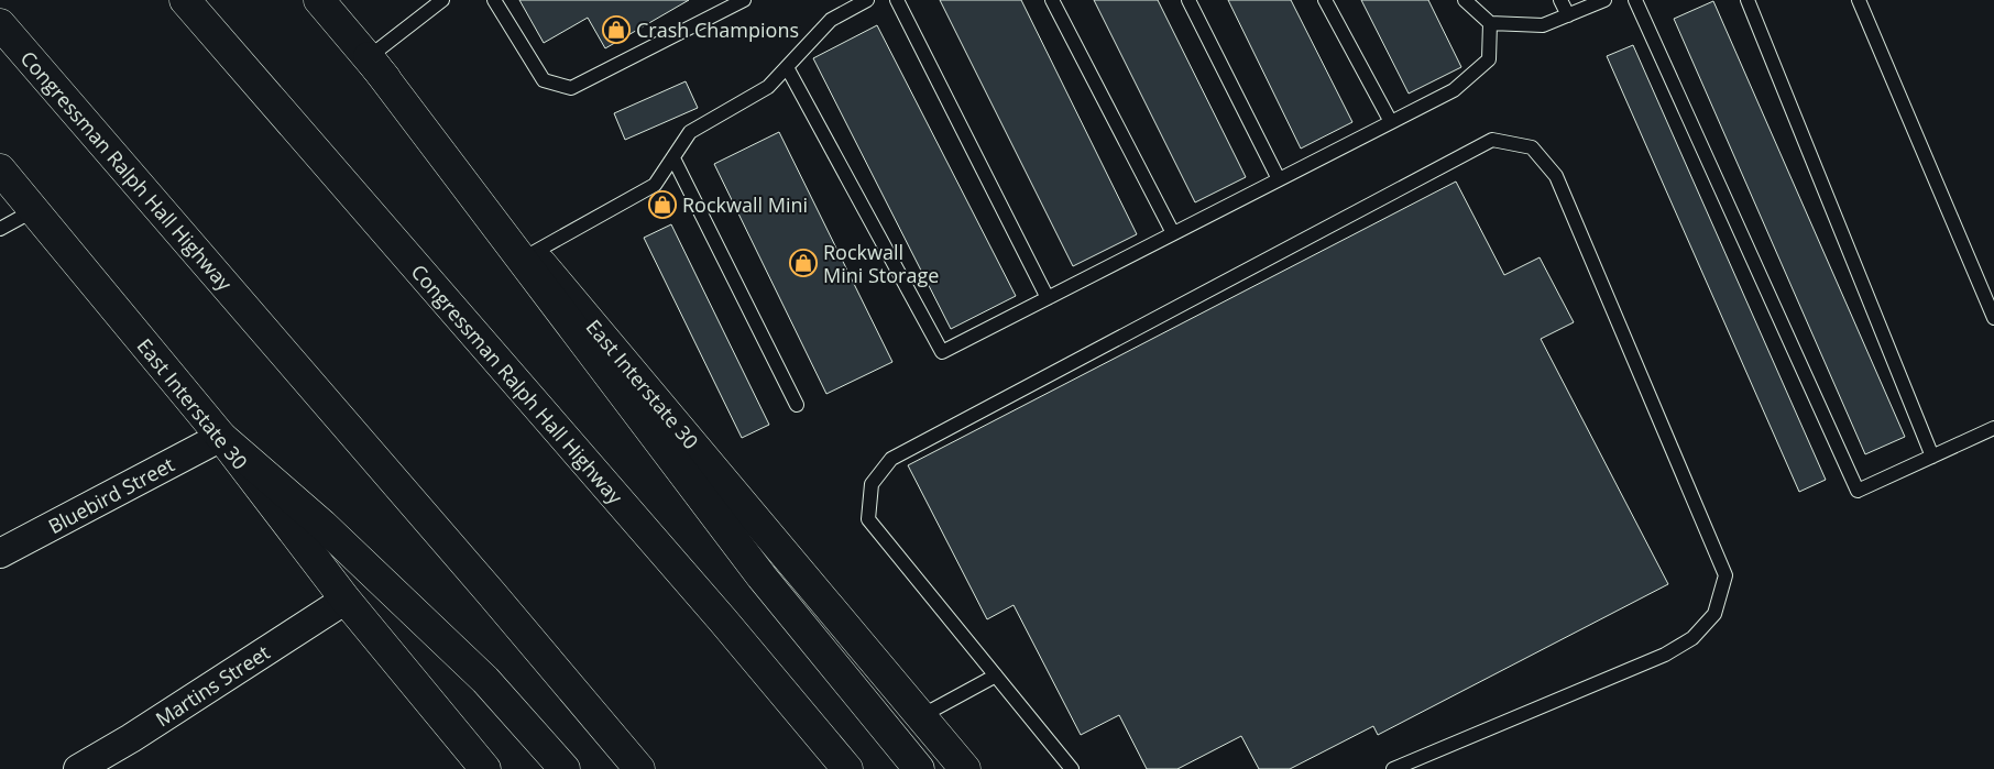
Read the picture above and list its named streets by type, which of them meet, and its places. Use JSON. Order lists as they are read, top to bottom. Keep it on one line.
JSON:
{"streets":{"main road":["Congressman Ralph Hall Highway","East Interstate 30"],"street":["Bluebird Street","Martins Street"]},"crossings":[["East Interstate 30","Bluebird Street"],["East Interstate 30","Martins Street"]],"places":{"shop":["Crash Champions","Rockwall Mini","Rockwall Mini Storage"]}}
